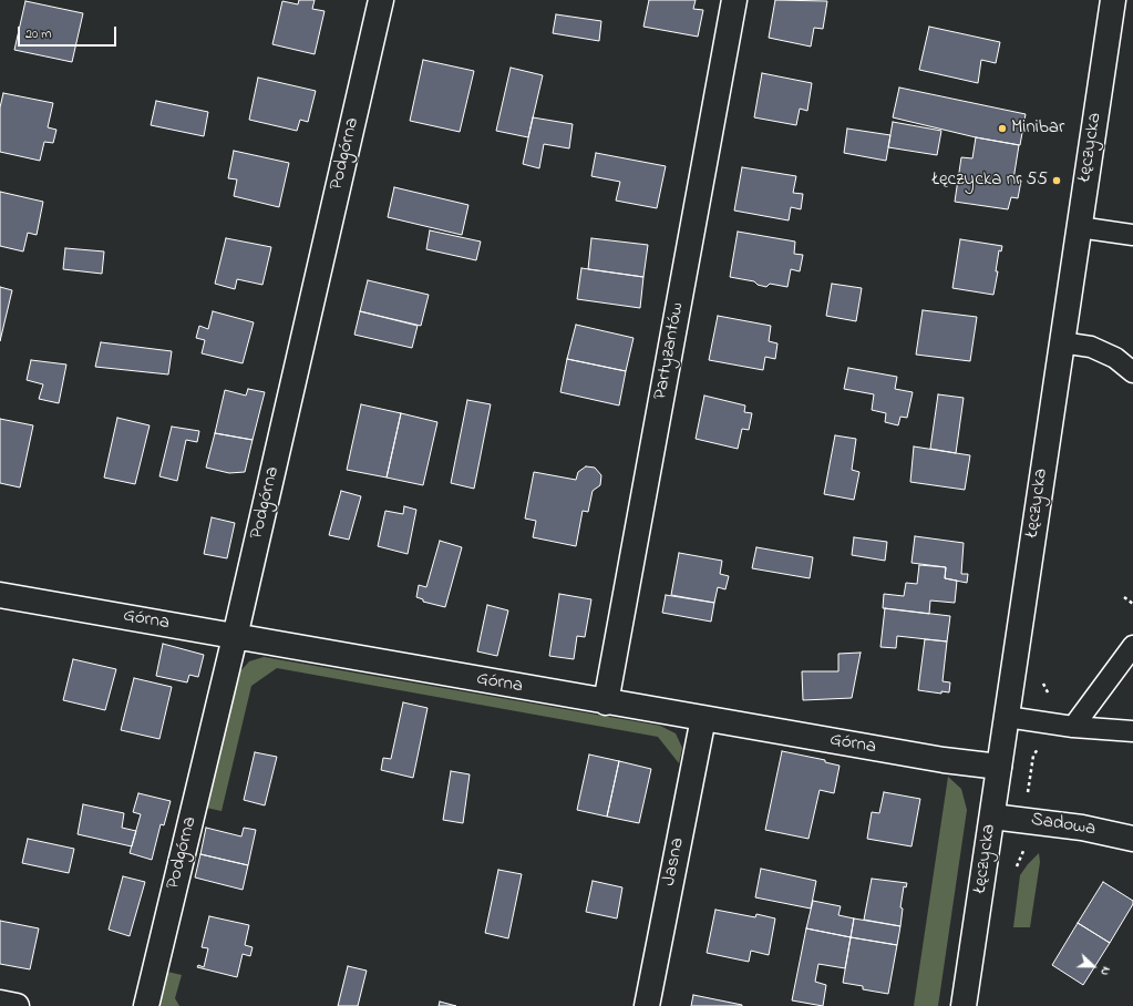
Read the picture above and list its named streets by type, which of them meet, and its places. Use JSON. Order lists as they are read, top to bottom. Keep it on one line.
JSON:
{"streets":{"street":["Łęczycka","Podgórna","Partyzantów","Górna","Sadowa","Jasna"]},"crossings":[["Łęczycka","Górna"],["Łęczycka","Sadowa"],["Podgórna","Górna"],["Partyzantów","Górna"],["Górna","Jasna"]],"places":["Minibar","Łęczycka nr 55"],"scale_bar":"20 m","north":"right"}
